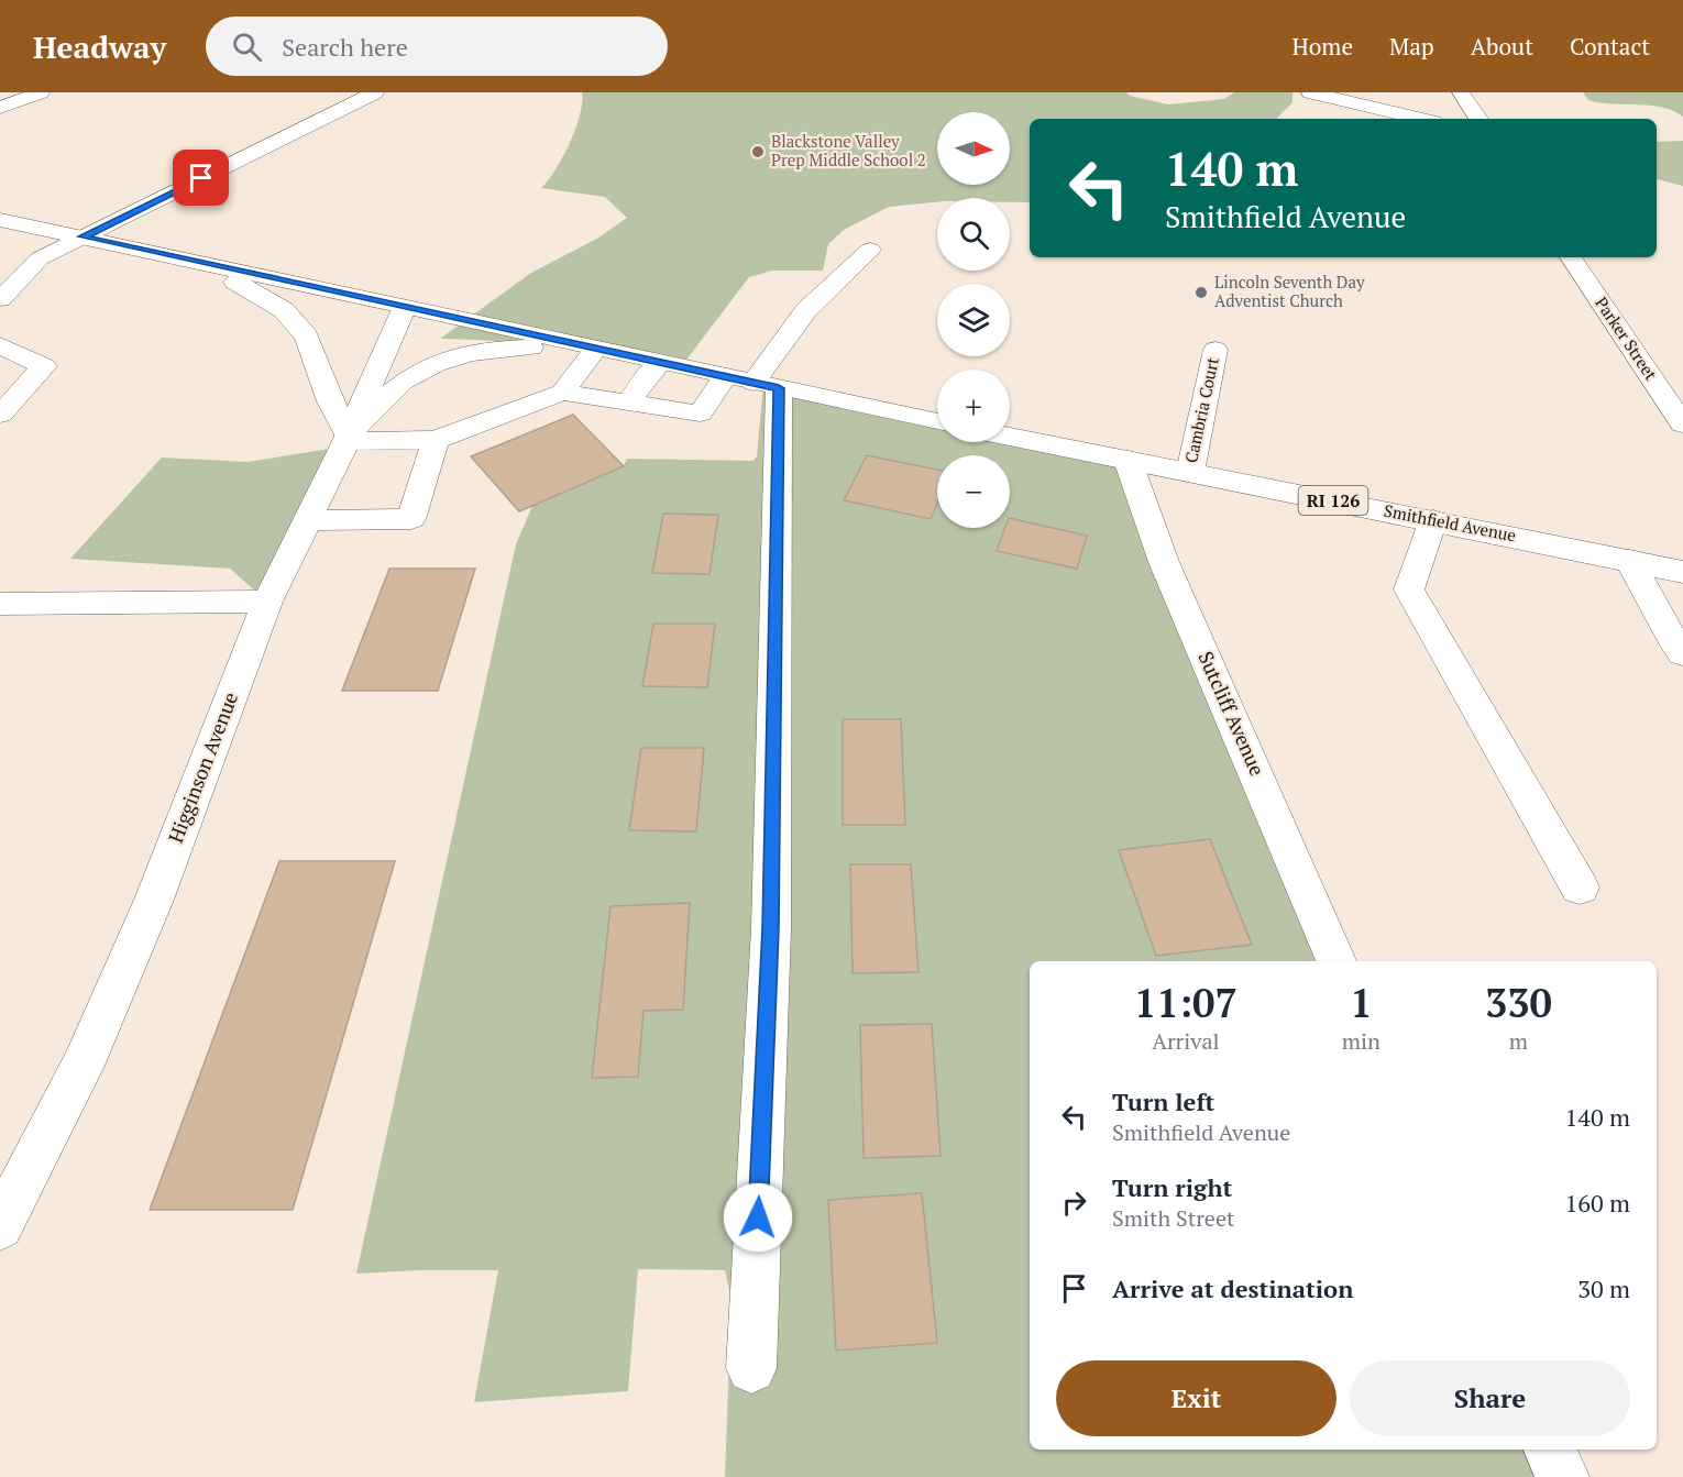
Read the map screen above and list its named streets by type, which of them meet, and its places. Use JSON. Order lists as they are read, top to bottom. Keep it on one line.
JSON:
{"streets":{"street":["Parker Street","Cambria Court","RI 126","Smithfield Avenue","Sutcliff Avenue","Higginson Avenue"]},"crossings":[["Cambria Court","Smithfield Avenue"],["Smithfield Avenue","Sutcliff Avenue"]],"places":["Blackstone Valley Prep Middle School 2","Lincoln Seventh Day Adventist Church"],"north":"right","page":{"header":"Headway","search":"Search here","nav":["Home","Map","About","Contact"],"map_buttons":["+","−"],"turn":["140 m","Smithfield Avenue"],"eta":["11:07","Arrival","1","min","330","m"],"list":[{"name":"Turn left","note":"Smithfield Avenue","value":"140 m"},{"name":"Turn right","note":"Smith Street","value":"160 m"},{"name":"Arrive at destination","value":"30 m"}],"buttons":["Exit","Share"]}}
